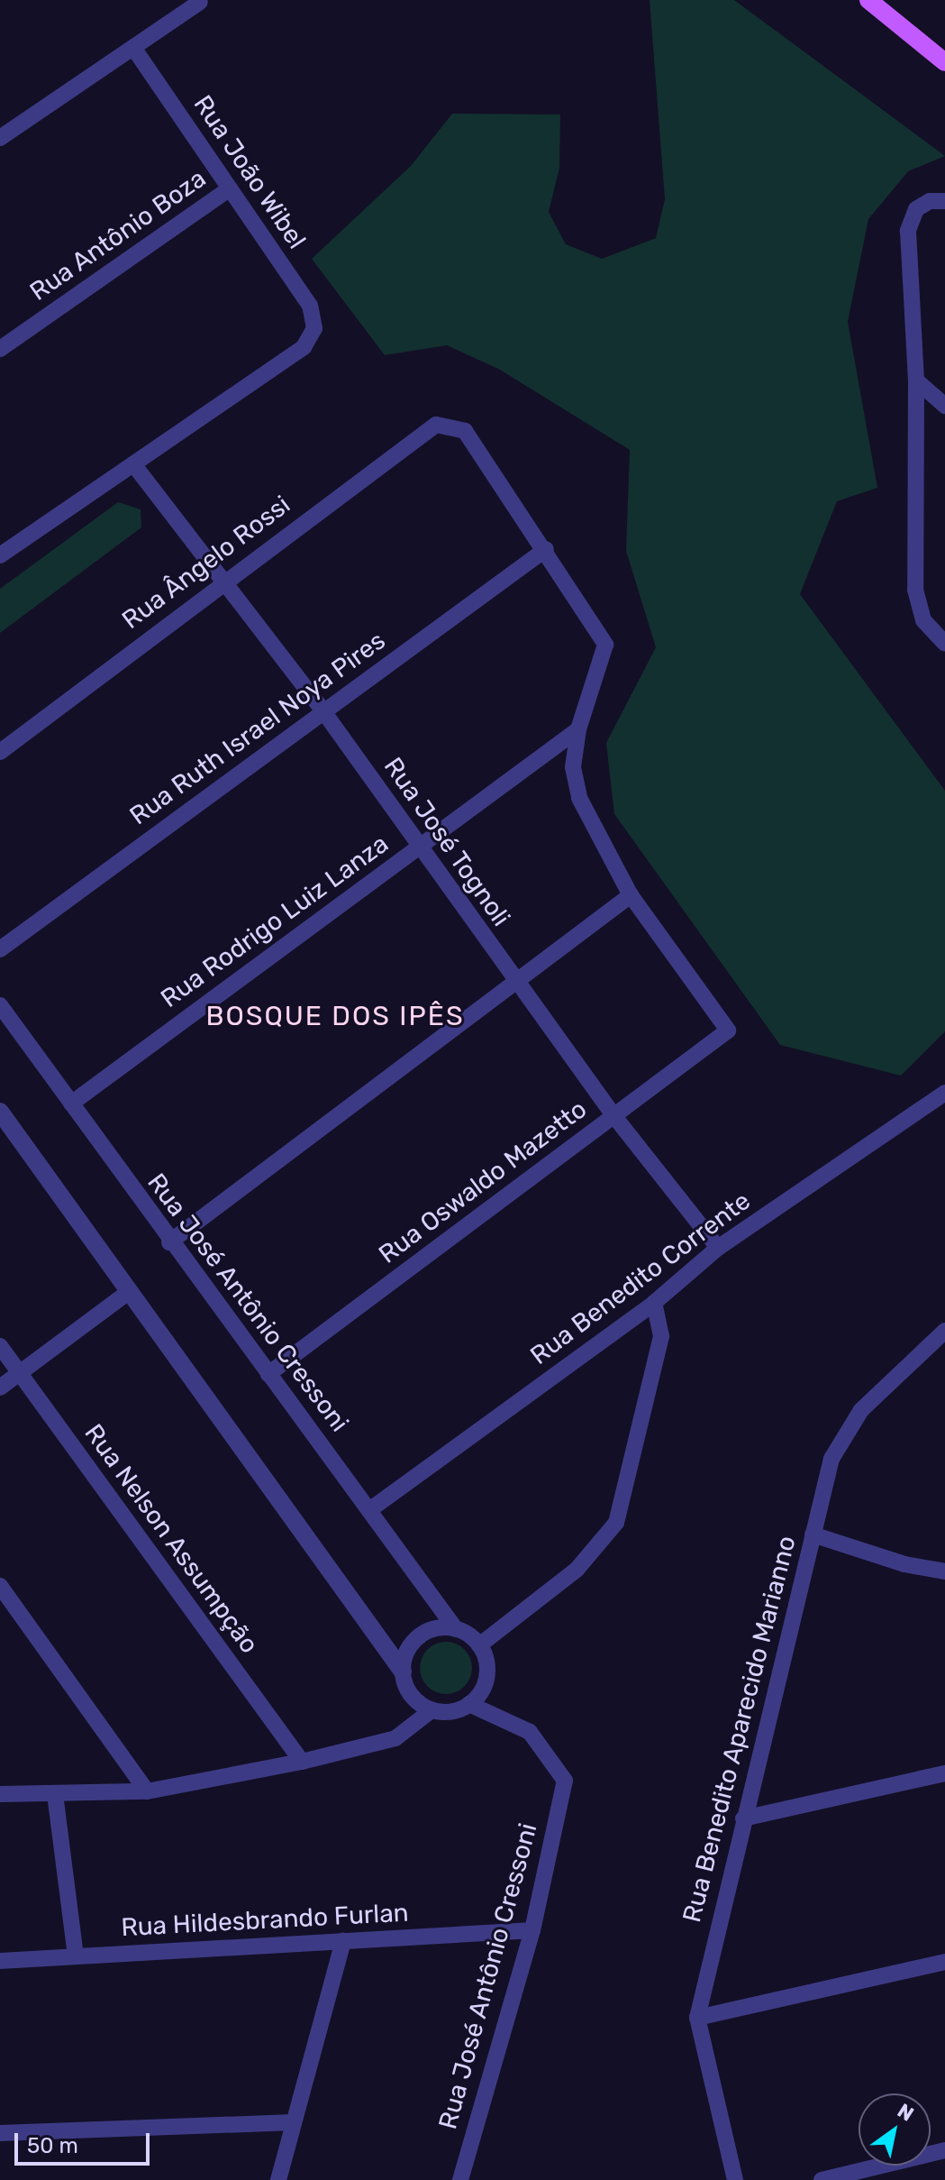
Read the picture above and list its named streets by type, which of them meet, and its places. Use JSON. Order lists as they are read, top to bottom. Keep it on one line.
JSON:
{"streets":{"street":["Rua João Wibel","Rua Antônio Boza","Rua Ângelo Rossi","Rua Ruth Israel Noya Pires","Rua José Tognoli","Rua Rodrigo Luiz Lanza","Rua Oswaldo Mazetto","Rua Benedito Corrente","Rua José Antônio Cressoni","Rua Nelson Assumpção","Rua Benedito Aparecido Marianno","Rua Hildesbrando Furlan"]},"crossings":[["Rua João Wibel","Rua Antônio Boza"],["Rua João Wibel","Rua José Tognoli"],["Rua Ângelo Rossi","Rua Ruth Israel Noya Pires"],["Rua Ângelo Rossi","Rua José Tognoli"],["Rua Ruth Israel Noya Pires","Rua José Tognoli"],["Rua José Tognoli","Rua Rodrigo Luiz Lanza"],["Rua José Tognoli","Rua Oswaldo Mazetto"],["Rua José Tognoli","Rua Benedito Corrente"],["Rua Rodrigo Luiz Lanza","Rua José Antônio Cressoni"],["Rua Oswaldo Mazetto","Rua José Antônio Cressoni"],["Rua Benedito Corrente","Rua José Antônio Cressoni"],["Rua José Antônio Cressoni","Rua Hildesbrando Furlan"]],"districts":["BOSQUE DOS IPÊS"],"scale_bar":"50 m","north":"top right"}
